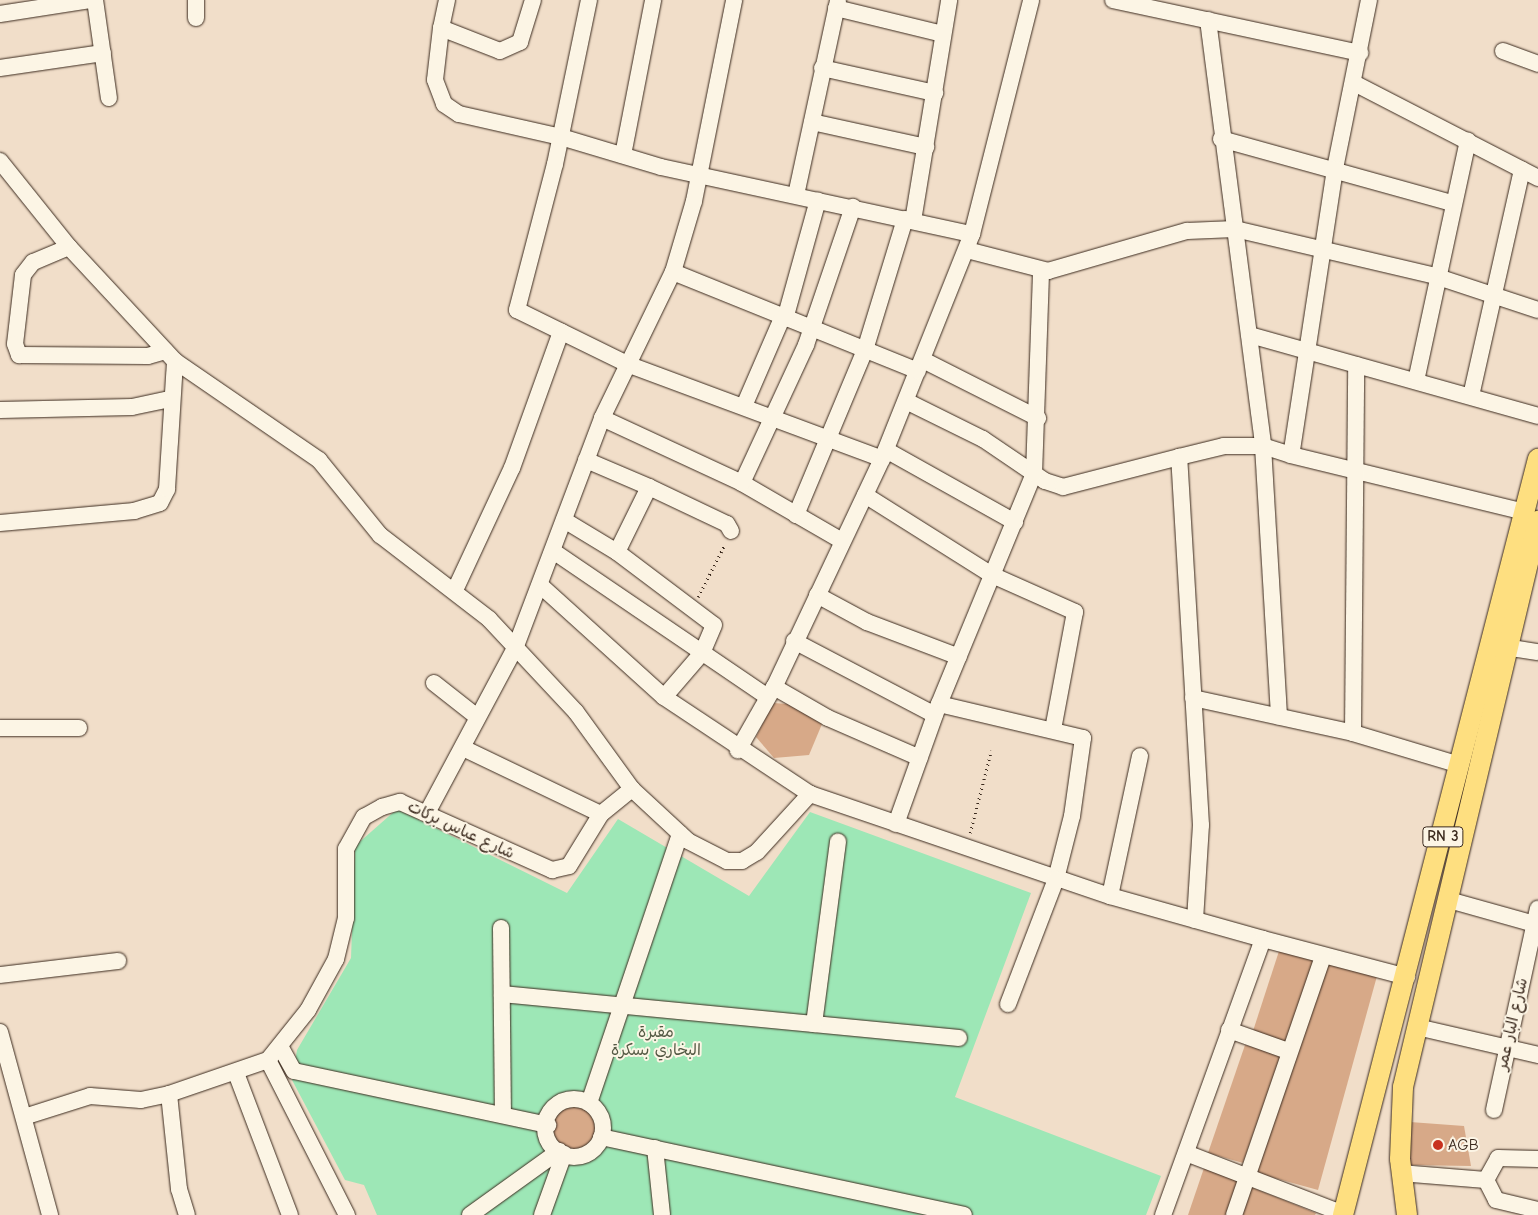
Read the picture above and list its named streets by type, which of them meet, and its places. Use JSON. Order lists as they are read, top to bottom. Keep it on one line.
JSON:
{"streets":{"main road":["RN 3"],"street":["شارع عباس بركات","شارع البار عمر"]},"parks":["مقبرة البخاري بسكرة"],"places":["AGB"]}
